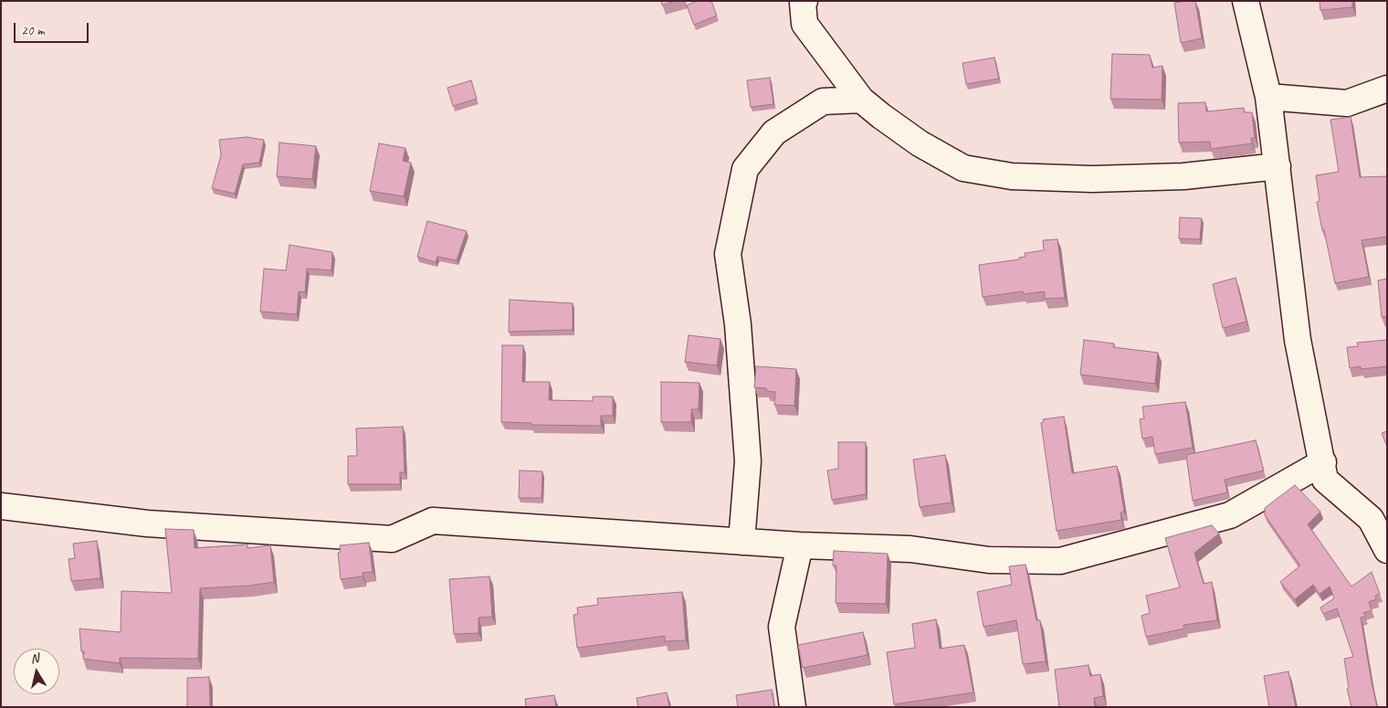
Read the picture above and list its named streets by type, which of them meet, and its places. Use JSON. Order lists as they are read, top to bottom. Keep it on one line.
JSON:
{"scale_bar":"20 m","north":"top"}
